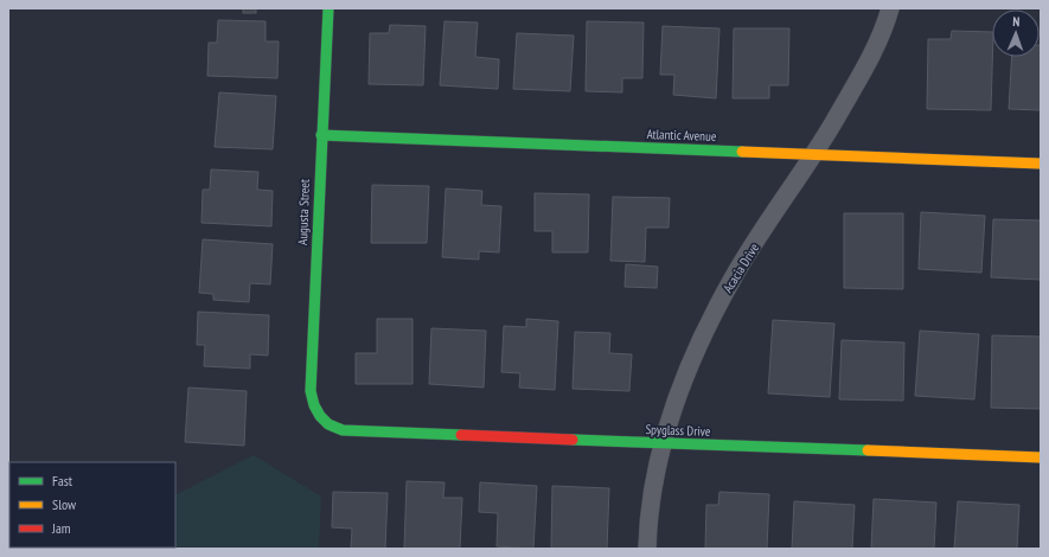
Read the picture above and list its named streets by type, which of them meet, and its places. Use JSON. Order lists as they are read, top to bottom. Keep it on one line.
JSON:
{"streets":{"street":["Atlantic Avenue","Augusta Street","Acacia Drive","Spyglass Drive"]},"crossings":[["Atlantic Avenue","Augusta Street"],["Atlantic Avenue","Acacia Drive"],["Augusta Street","Spyglass Drive"],["Acacia Drive","Spyglass Drive"]],"legend":["Fast","Slow","Jam"],"north":"top"}
